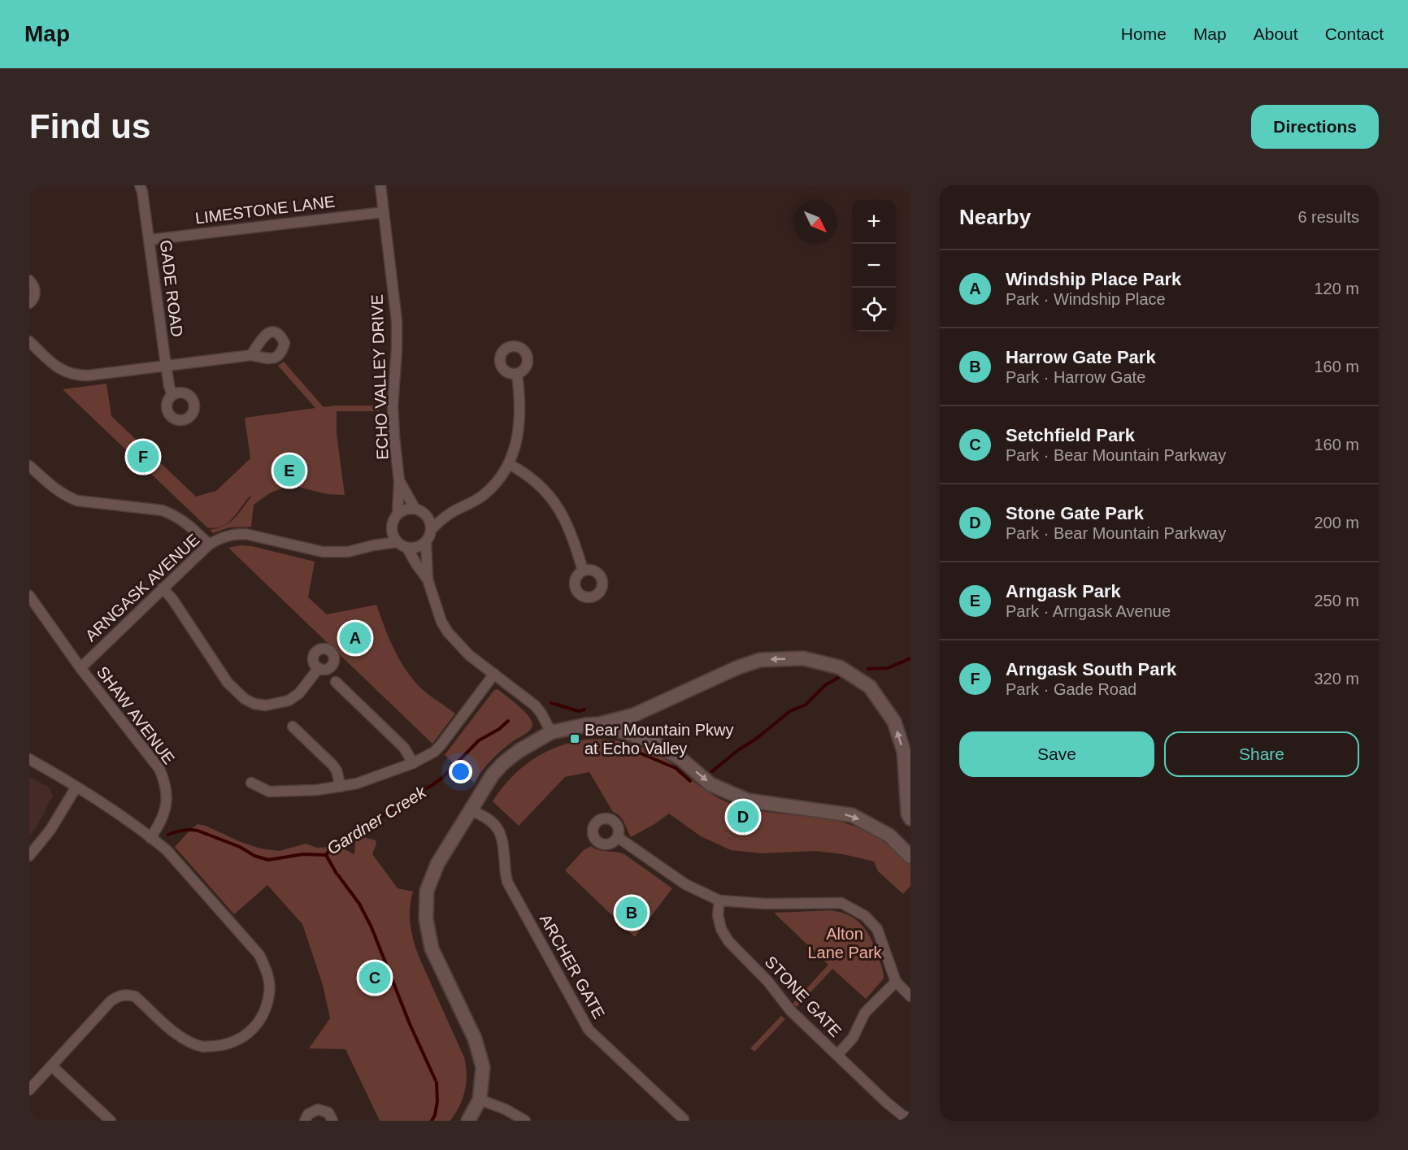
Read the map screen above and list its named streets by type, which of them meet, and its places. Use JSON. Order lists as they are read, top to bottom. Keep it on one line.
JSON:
{"streets":{"street":["LIMESTONE LANE","GADE ROAD","ECHO VALLEY DRIVE","ARNGASK AVENUE","SHAW AVENUE","ARCHER GATE","STONE GATE"]},"crossings":[["LIMESTONE LANE","GADE ROAD"],["LIMESTONE LANE","ECHO VALLEY DRIVE"],["ECHO VALLEY DRIVE","ARNGASK AVENUE"],["ARNGASK AVENUE","SHAW AVENUE"]],"water":["Gardner Creek"],"parks":["Alton Lane Park"],"places":{"transit":["Bear Mountain Pkwy at Echo Valley"]},"north":"bottom right","page":{"header":"Map","nav":["Home","Map","About","Contact"],"buttons":["Directions",["Save","Share"]],"title":"Find us","heading":["Nearby","6 results"],"map_buttons":["+","−"],"list":[{"mark":"A","name":"Windship Place Park","note":"Park · Windship Place","value":"120 m"},{"mark":"B","name":"Harrow Gate Park","note":"Park · Harrow Gate","value":"160 m"},{"mark":"C","name":"Setchfield Park","note":"Park · Bear Mountain Parkway","value":"160 m"},{"mark":"D","name":"Stone Gate Park","note":"Park · Bear Mountain Parkway","value":"200 m"},{"mark":"E","name":"Arngask Park","note":"Park · Arngask Avenue","value":"250 m"},{"mark":"F","name":"Arngask South Park","note":"Park · Gade Road","value":"320 m"}],"pins":["F","E","A","D","B","C"]}}
